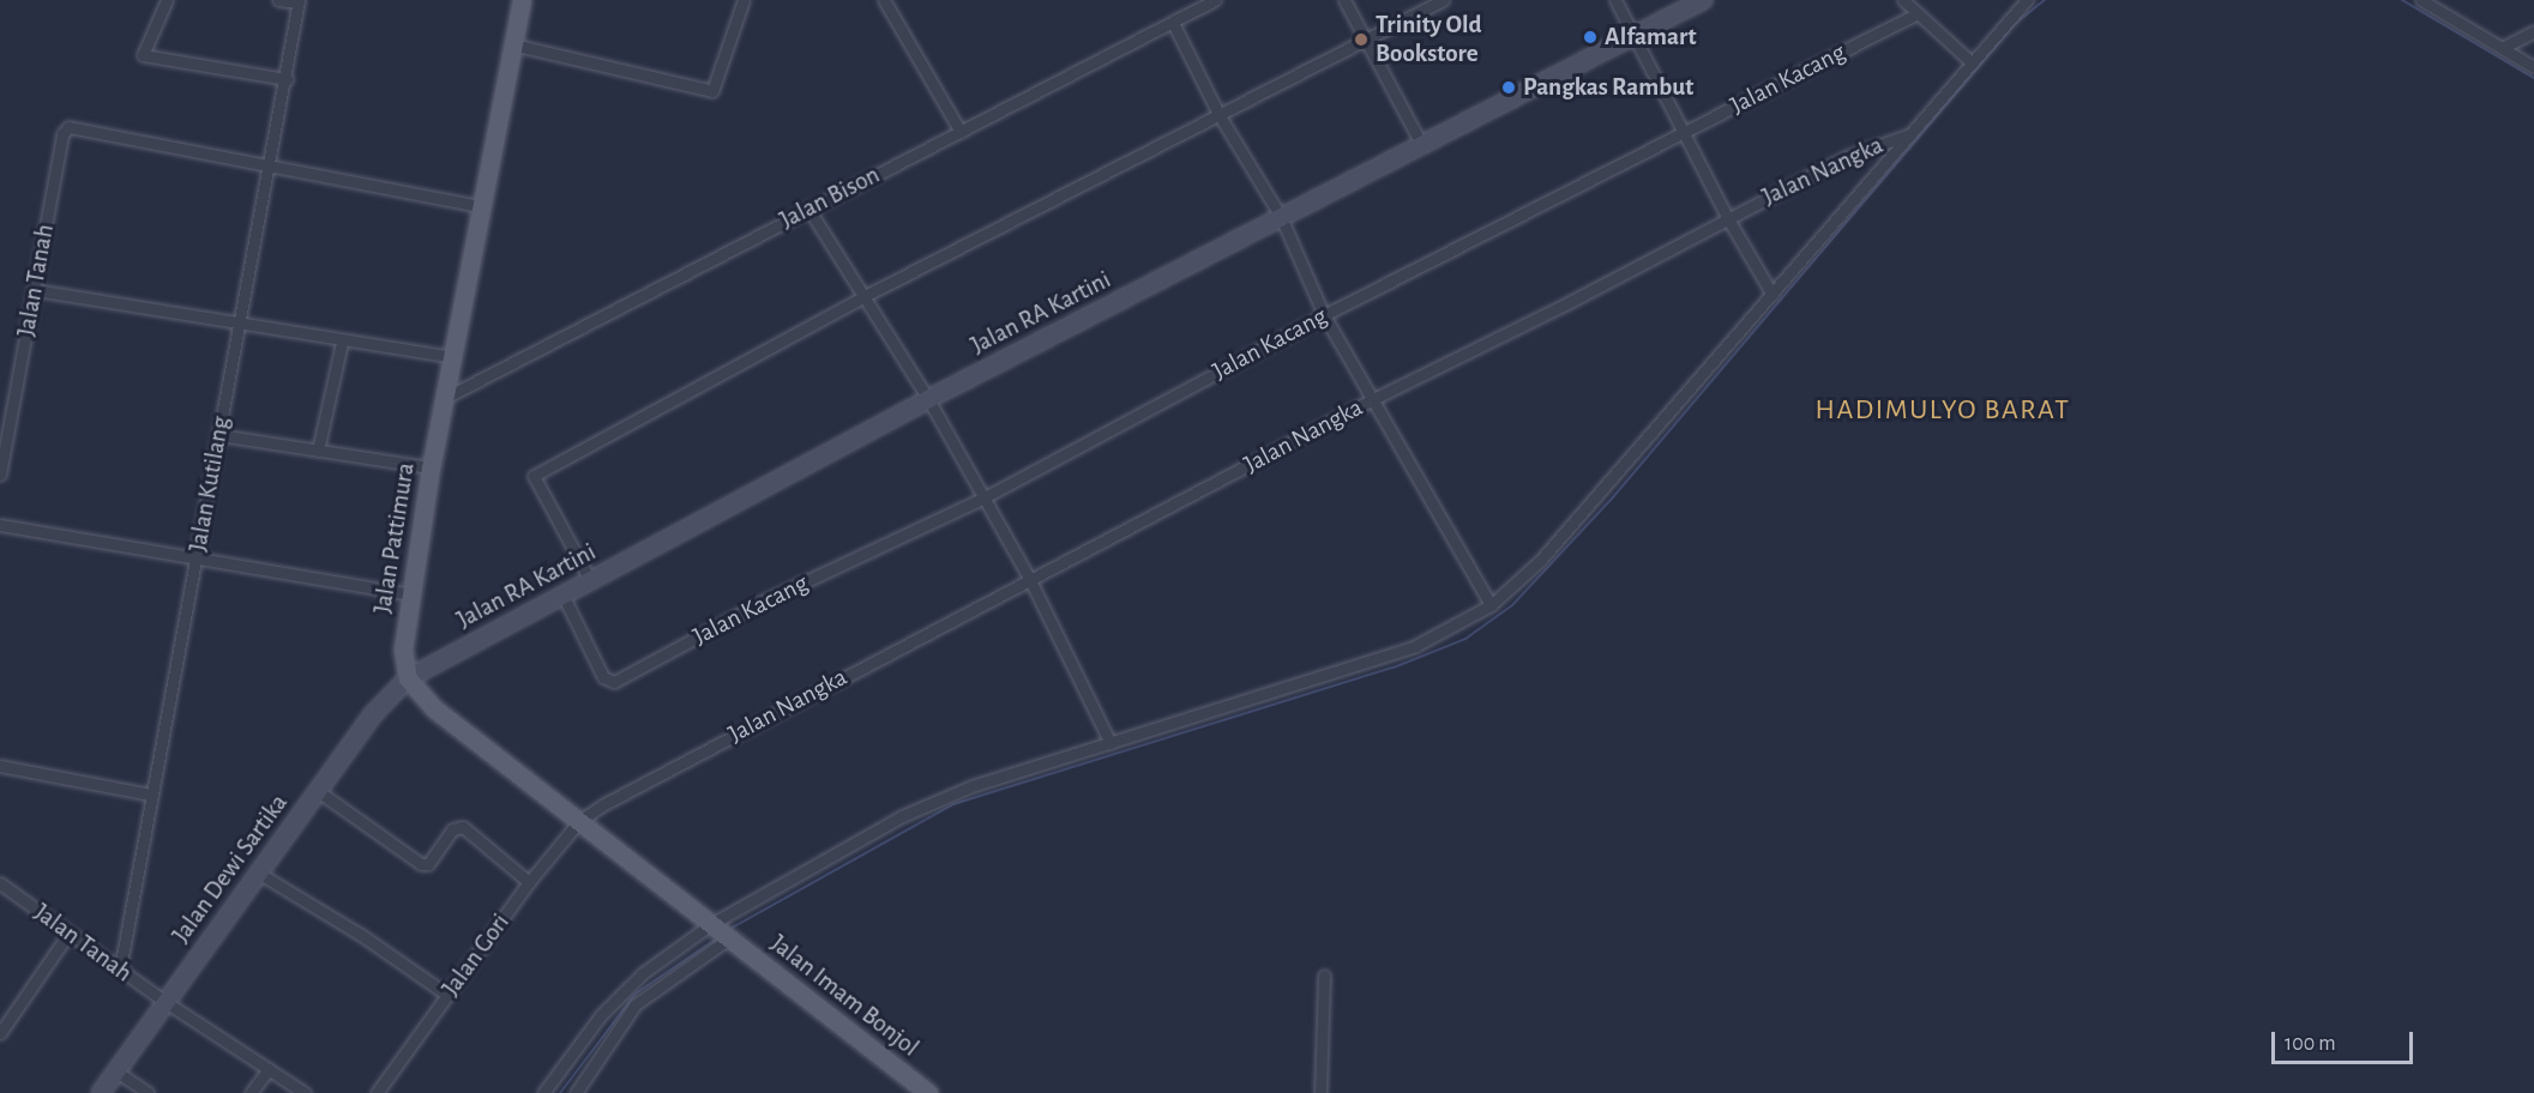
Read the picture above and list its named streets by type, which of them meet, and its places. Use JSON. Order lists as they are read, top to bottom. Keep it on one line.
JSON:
{"streets":{"main road":["Jalan RA Kartini","Jalan Pattimura","Jalan Dewi Sartika","Jalan Imam Bonjol"],"street":["Jalan Kacang","Jalan Nangka","Jalan Bison","Jalan Tanah","Jalan Kutilang","Jalan Gori"]},"crossings":[["Jalan Kacang","Jalan RA Kartini"],["Jalan Nangka","Jalan Gori"],["Jalan Bison","Jalan Pattimura"],["Jalan Tanah","Jalan Kutilang"],["Jalan Tanah","Jalan Dewi Sartika"],["Jalan RA Kartini","Jalan Pattimura"],["Jalan RA Kartini","Jalan Dewi Sartika"],["Jalan Pattimura","Jalan Dewi Sartika"]],"districts":["HADIMULYO BARAT"],"places":["Alfamart","Trinity Old Bookstore","Pangkas Rambut"],"scale_bar":"100 m"}
